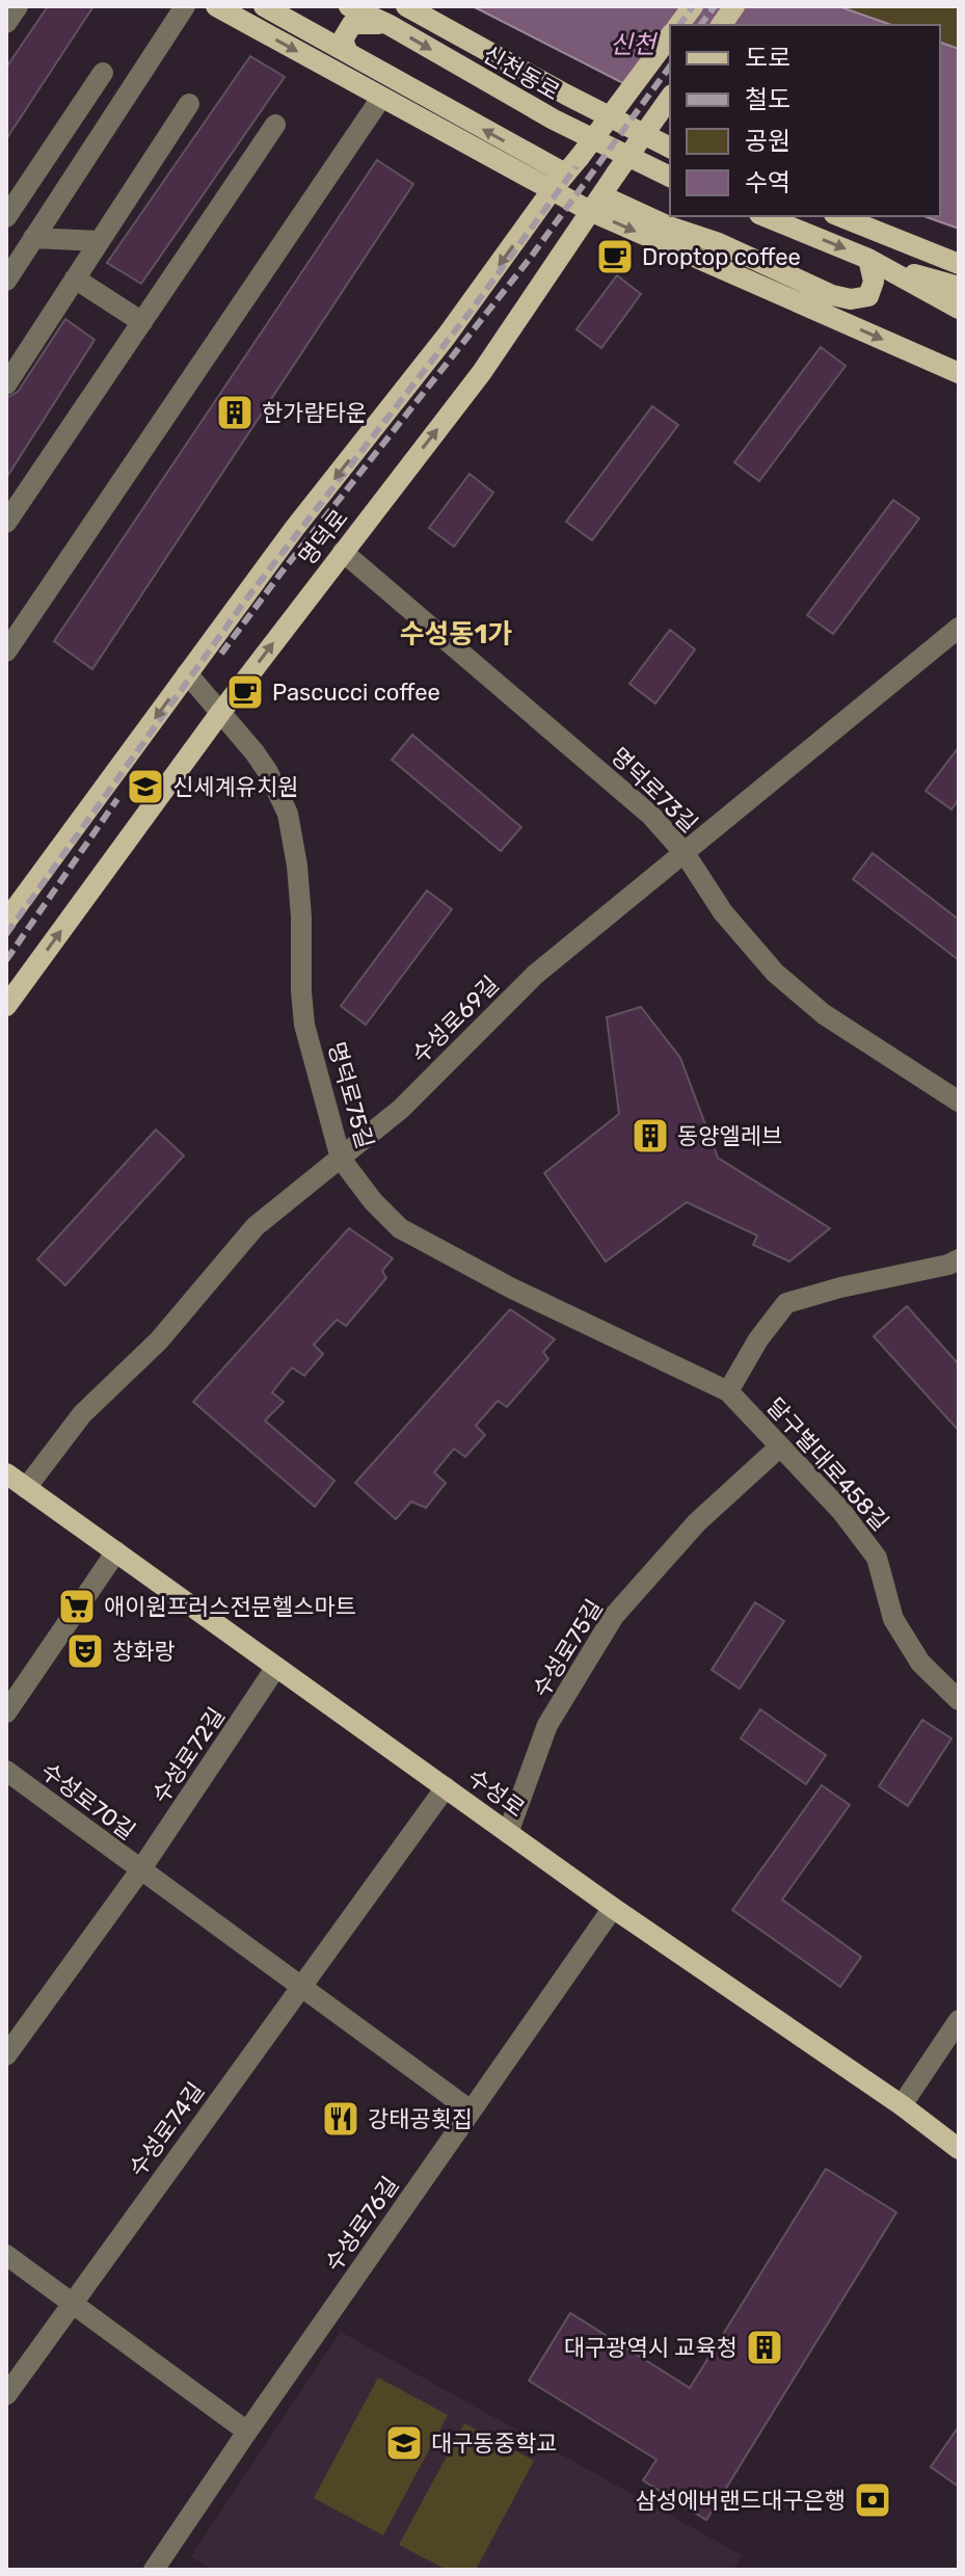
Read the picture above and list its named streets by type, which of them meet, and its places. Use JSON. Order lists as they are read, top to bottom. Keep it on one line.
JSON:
{"streets":{"main road":["신천동로","명덕로","수성로"],"street":["명덕로73길","수성로69길","명덕로75길","달구벌대로458길","수성로75길","수성로72길","수성로70길","수성로74길","수성로76길"]},"crossings":[["명덕로","명덕로73길"],["명덕로","명덕로75길"],["명덕로73길","수성로69길"],["수성로69길","명덕로75길"],["수성로69길","수성로"],["명덕로75길","달구벌대로458길"],["달구벌대로458길","수성로75길"],["수성로75길","수성로"],["수성로72길","수성로"],["수성로72길","수성로70길"],["수성로","수성로74길"],["수성로","수성로76길"]],"districts":["수성동1가"],"water":["신천"],"places":{"cafe":["Droptop coffee","Pascucci coffee"],"building":["한가람타운","동양엘레브","대구광역시 교육청"],"school or university":["신세계유치원","대구동중학교"],"supermarket":["애이원프러스전문헬스마트"],"theatre":["창화랑"],"restaurant":["강태공횟집"],"bank":["삼성에버랜드대구은행"]},"legend":["도로","철도","공원","수역"]}
